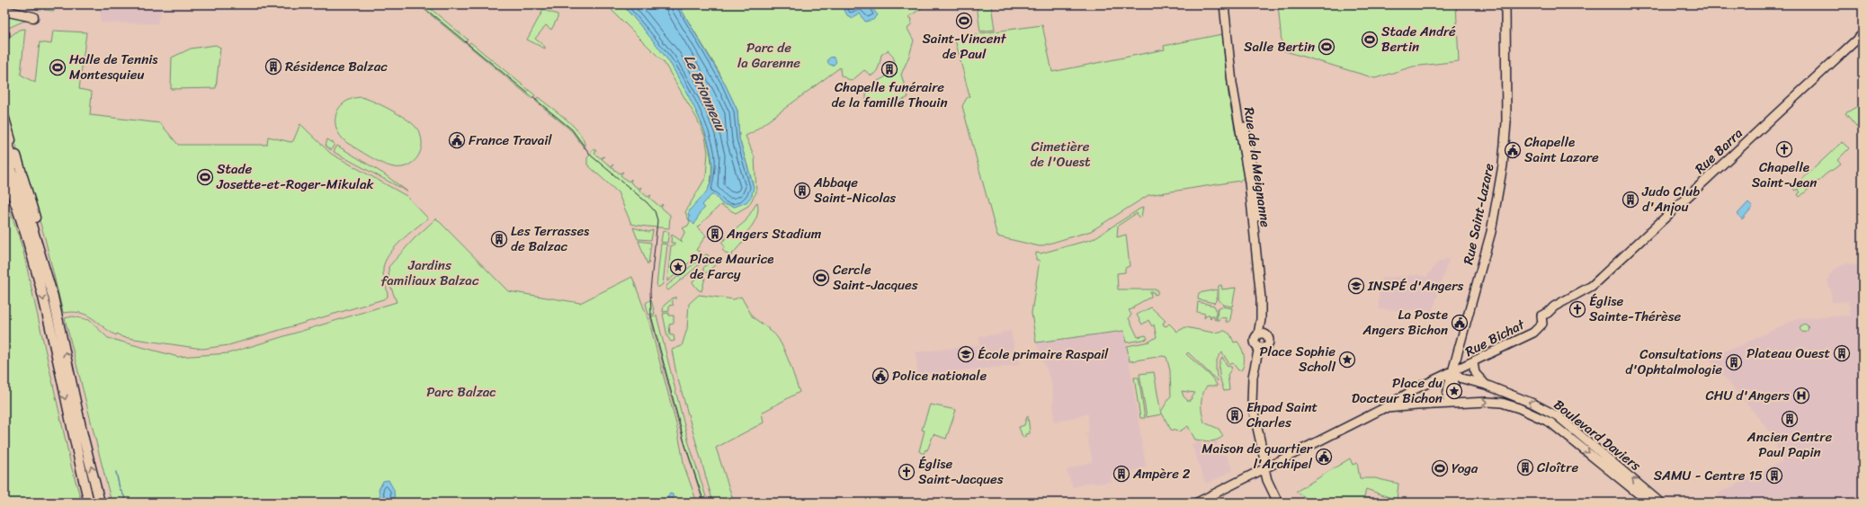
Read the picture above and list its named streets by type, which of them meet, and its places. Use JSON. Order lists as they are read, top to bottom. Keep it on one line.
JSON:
{"streets":{"main road":["Rue Barra","Rue de la Meignanne","Rue Saint-Lazare","Rue Bichat","Boulevard Daviers"]},"crossings":[["Rue Barra","Rue Bichat"],["Rue Saint-Lazare","Rue Bichat"],["Rue Saint-Lazare","Boulevard Daviers"],["Rue Bichat","Boulevard Daviers"]],"water":["Le Brionneau"],"parks":["Parc de la Garenne","Cimetière de l'Ouest","Jardins familiaux Balzac","Parc Balzac"],"places":{"sports":["Saint-Vincent de Paul","Stade André Bertin","Salle Bertin","Halle de Tennis Montesquieu","Stade Josette-et-Roger-Mikulak","Cercle Saint-Jacques","Yoga"],"building":["Résidence Balzac","Chapelle funéraire de la famille Thouin","Abbaye Saint-Nicolas","Judo Club d'Anjou","Angers Stadium","Les Terrasses de Balzac","Plateau Ouest","Consultations d'Ophtalmologie","Ehpad Saint Charles","Ancien Centre Paul Papin","Cloître","Ampère 2","SAMU - Centre 15"],"public building":["France Travail","Chapelle Saint Lazare","La Poste Angers Bichon","Police nationale","Maison de quartier l'Archipel"],"church":["Chapelle Saint-Jean","Église Sainte-Thérèse","Église Saint-Jacques"],"place":["Place Maurice de Farcy","Place Sophie Scholl","Place du Docteur Bichon"],"school or university":["INSPÉ d'Angers","École primaire Raspail"],"hospital":["CHU d'Angers"]}}
